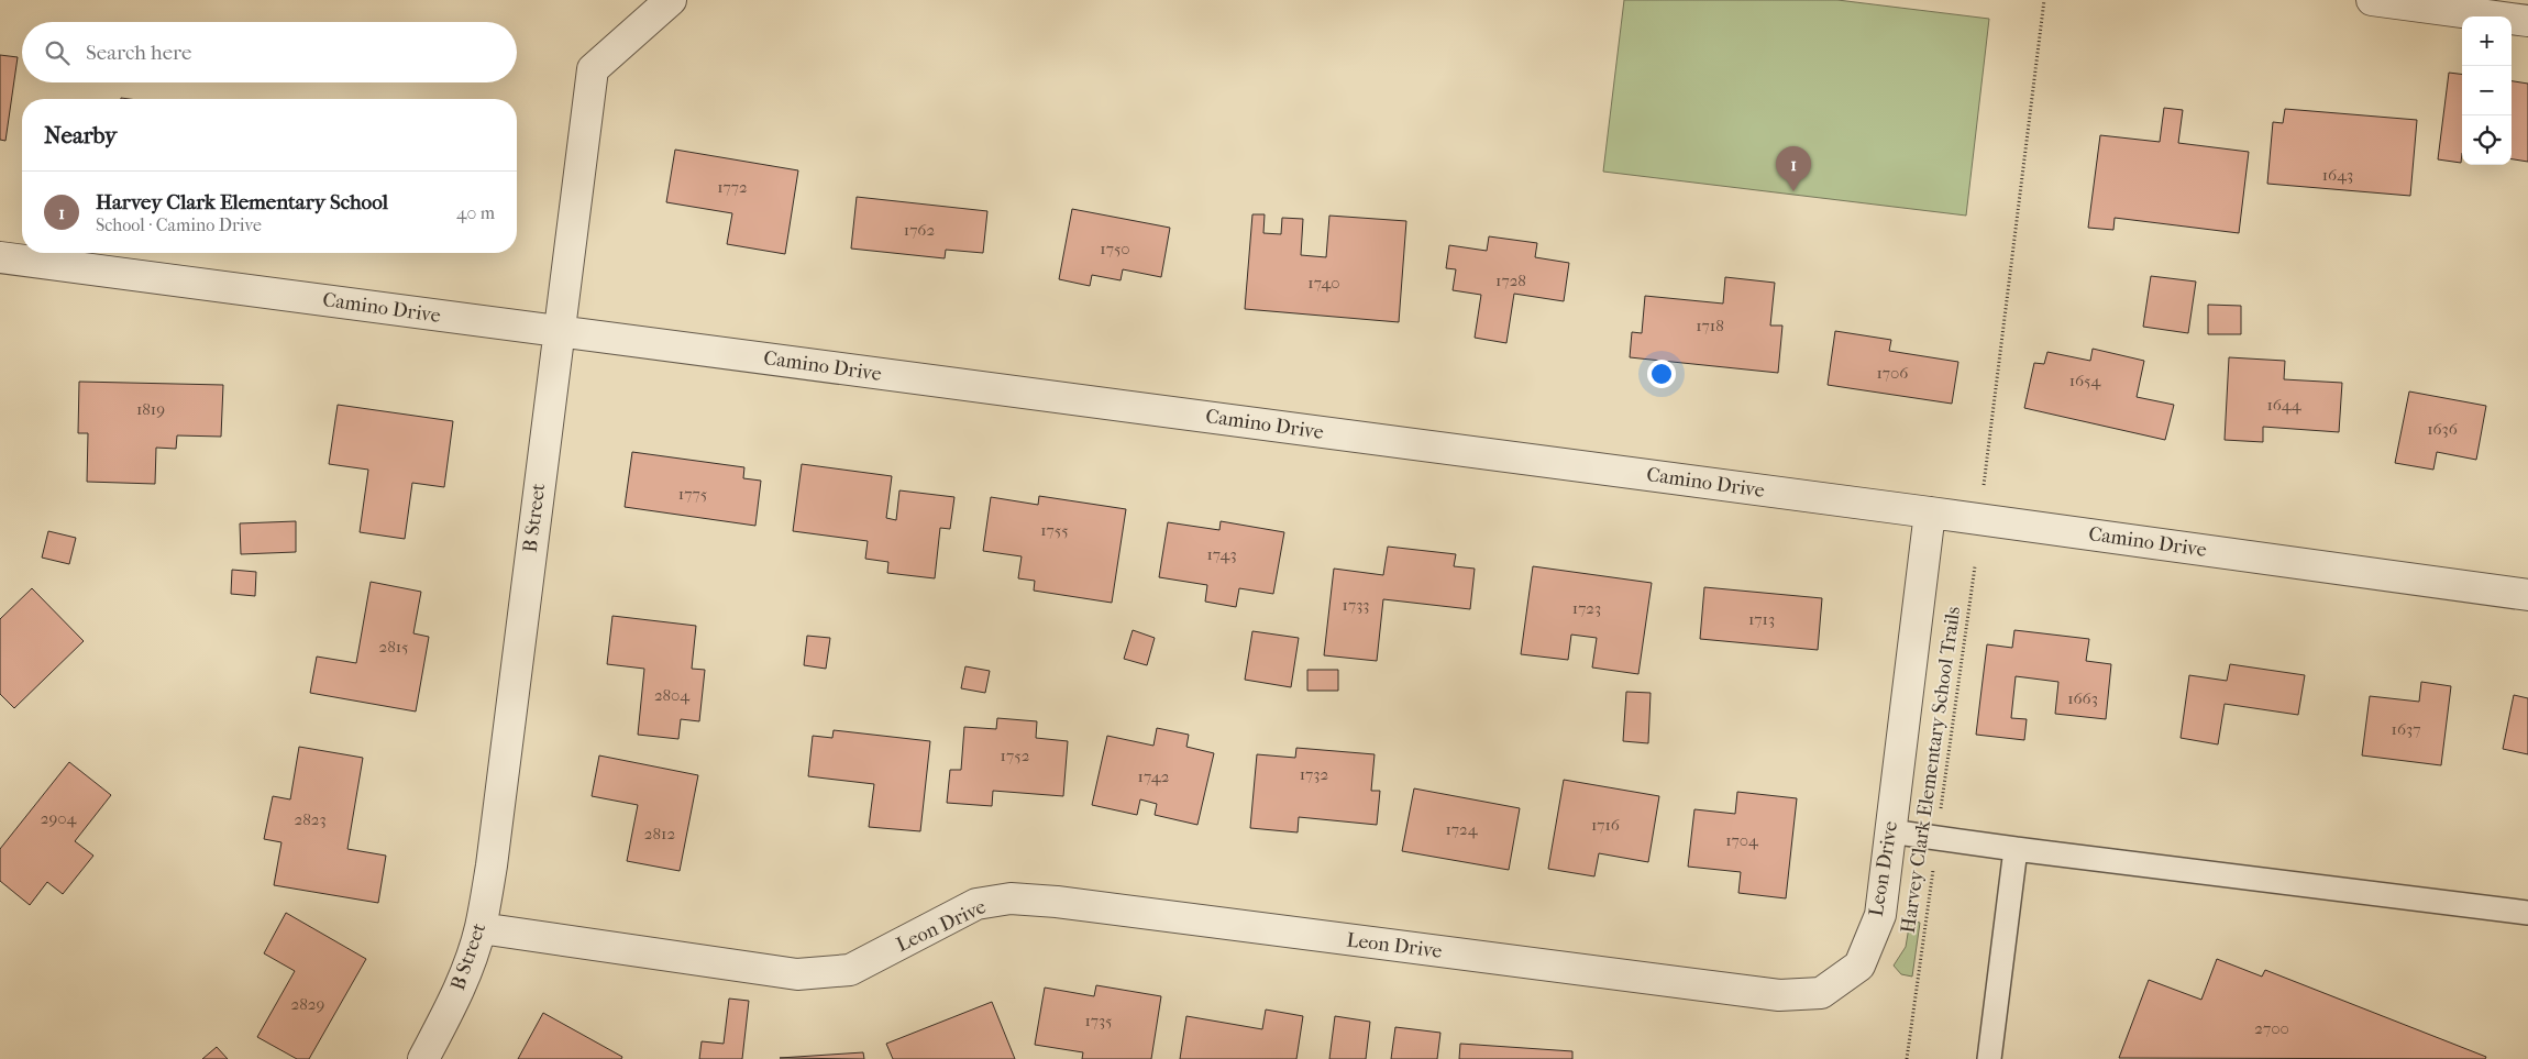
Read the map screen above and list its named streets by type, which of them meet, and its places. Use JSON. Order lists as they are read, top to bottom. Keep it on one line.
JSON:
{"streets":{"street":["Camino Drive","B Street","Leon Drive"],"path":["Harvey Clark Elementary School Trails"]},"crossings":[["Camino Drive","B Street"],["Camino Drive","Leon Drive"],["B Street","Leon Drive"]],"house_numbers":["1643","1772","1762","1750","1728","1740","1718","1706","1654","1644","1819","1636","1775","1755","1743","1733","1723","1713","2815","2804","1663","1637","1752","1732","1742","2904","2823","1716","1724","2812","1704","2829","1735","2700"],"page":{"map_buttons":["+","−"],"search":"Search here","heading":"Nearby","pins":"1","list":[{"mark":"1","name":"Harvey Clark Elementary School","note":"School · Camino Drive","value":"40 m"}]}}
